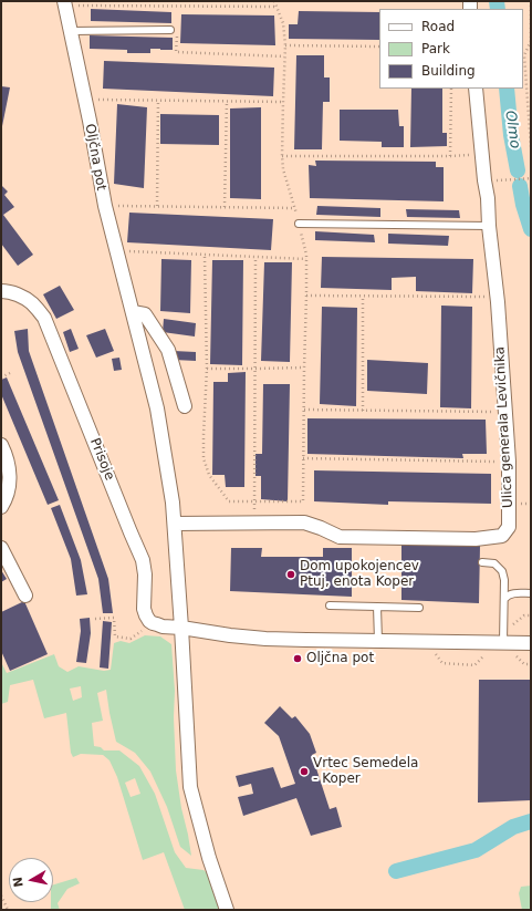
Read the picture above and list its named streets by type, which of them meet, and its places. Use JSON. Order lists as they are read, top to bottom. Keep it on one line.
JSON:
{"streets":{"street":["Oljčna pot","Ulica generala Levičnika","Prisoje"]},"crossings":[["Oljčna pot","Ulica generala Levičnika"]],"water":["Olmo"],"places":["Dom upokojencev Ptuj, enota Koper","Oljčna pot","Vrtec Semedela - Koper"],"legend":["Road","Park","Building"],"north":"left"}
